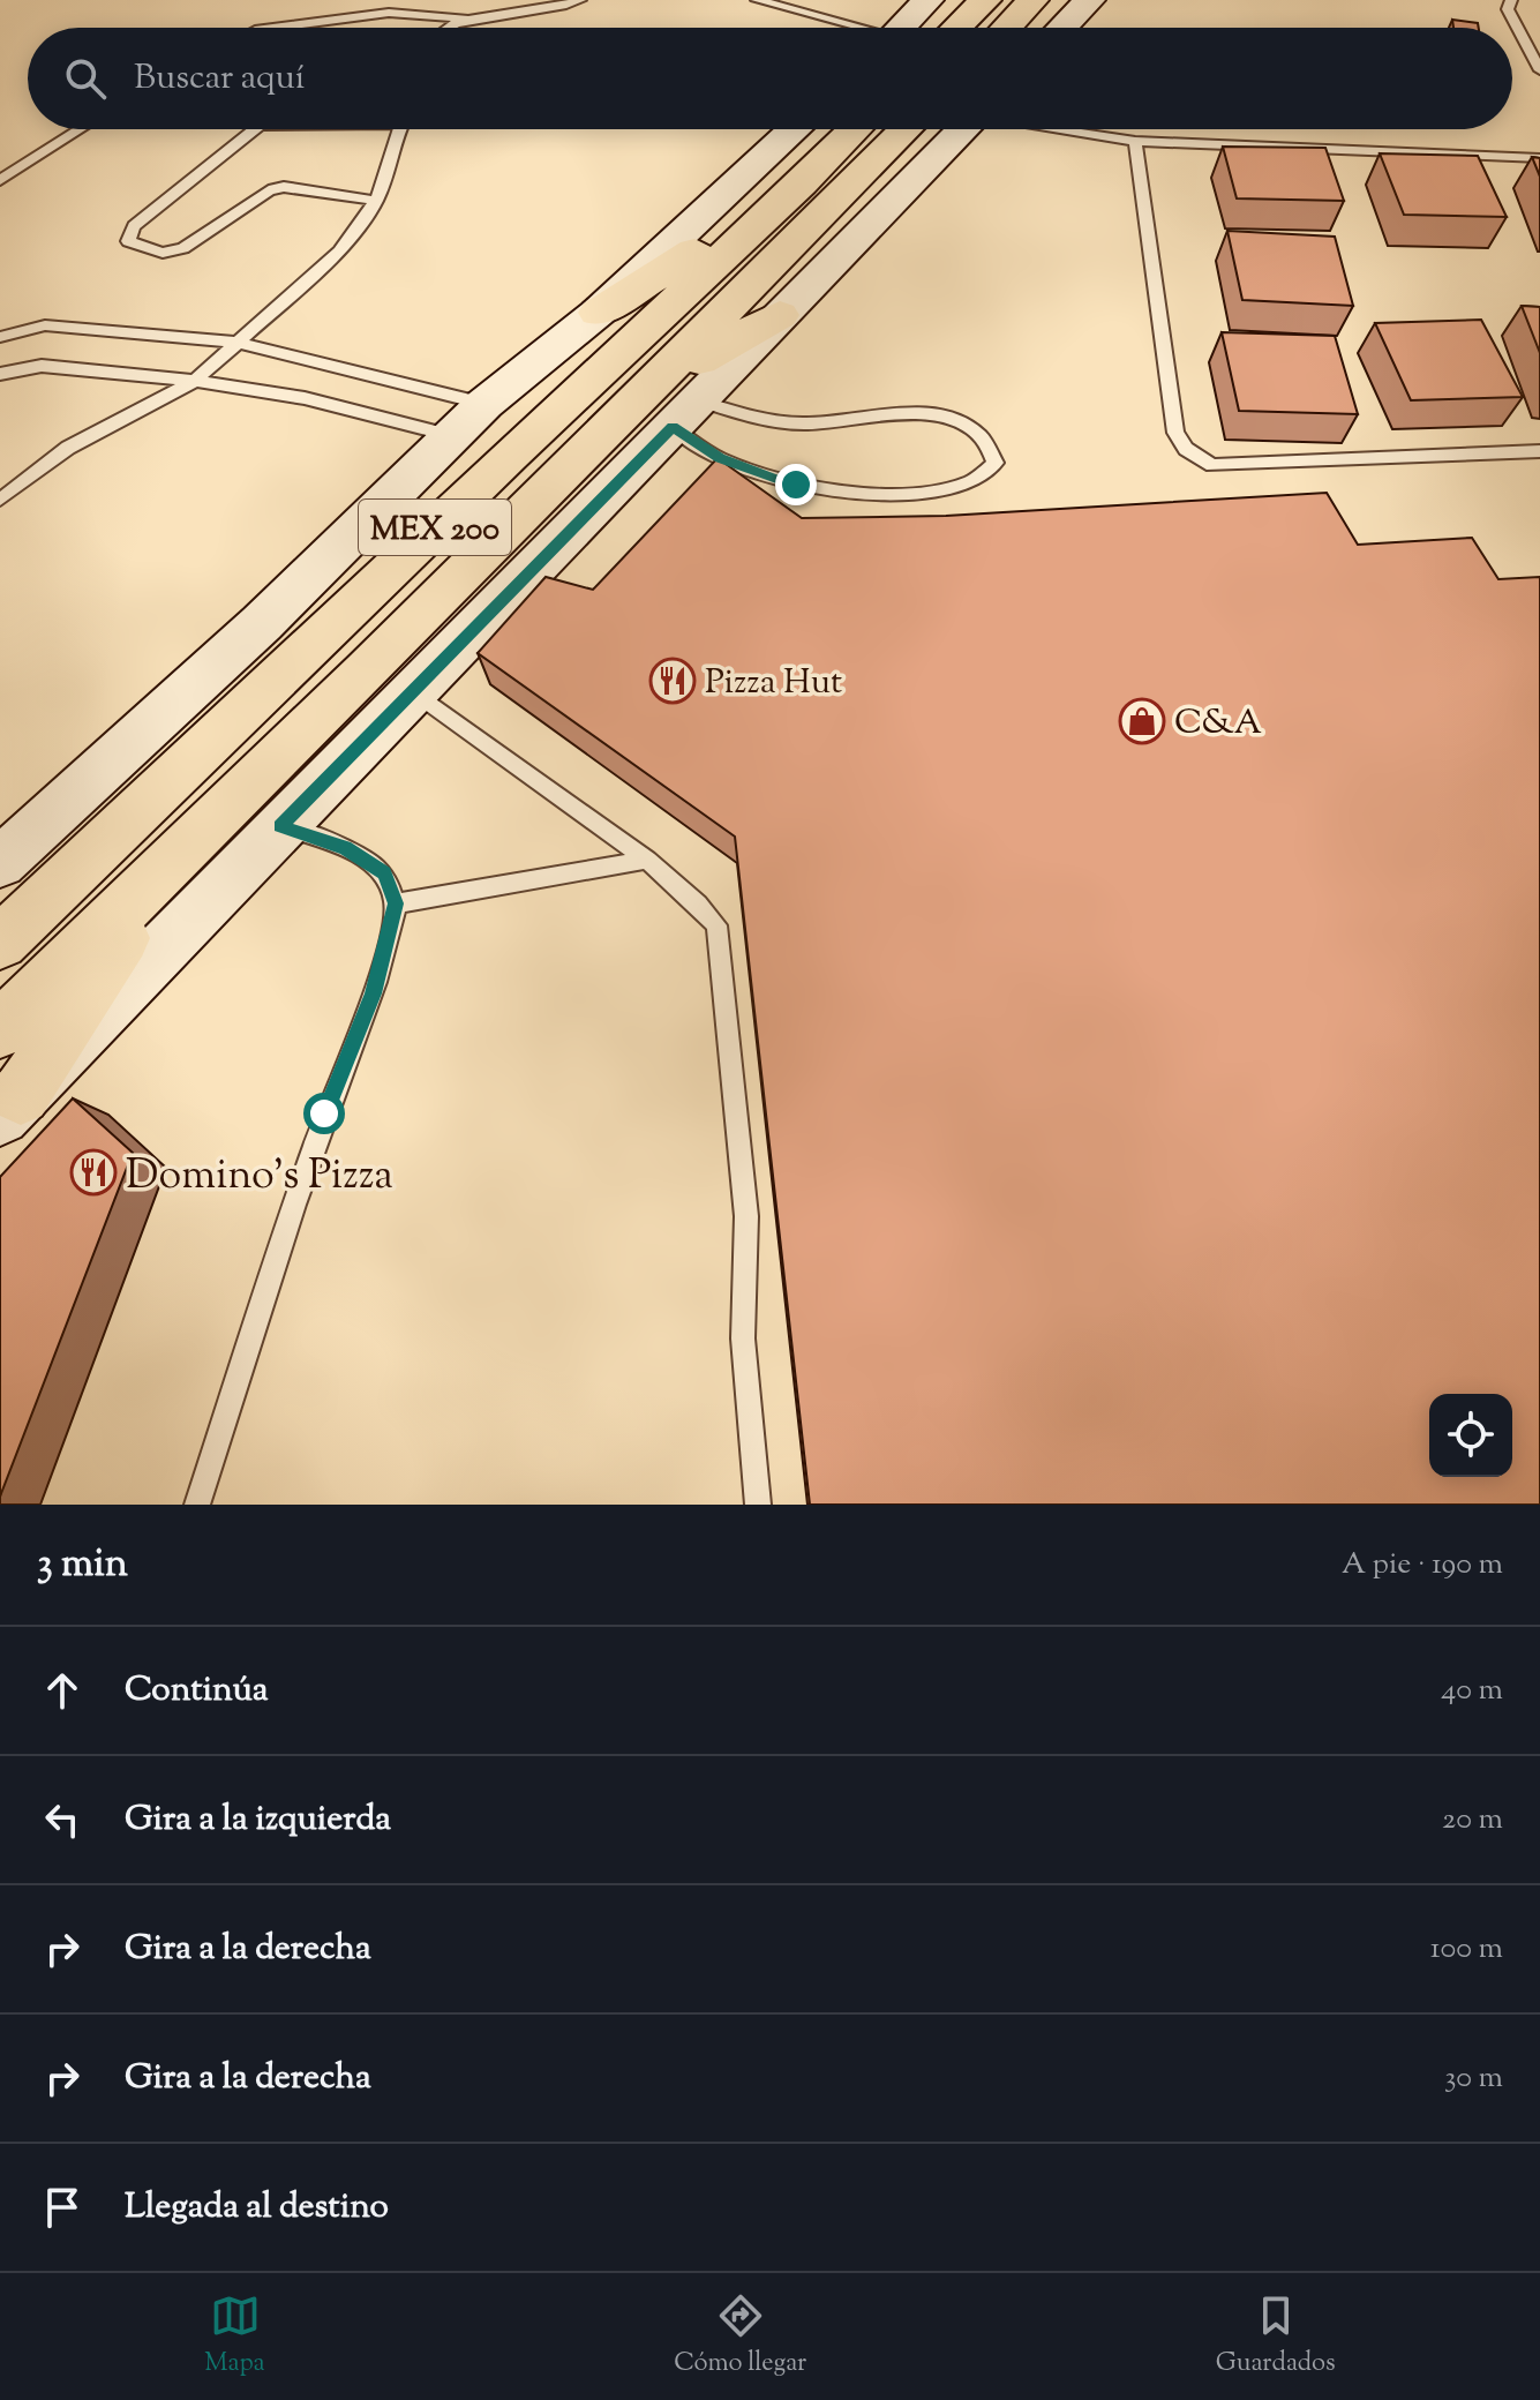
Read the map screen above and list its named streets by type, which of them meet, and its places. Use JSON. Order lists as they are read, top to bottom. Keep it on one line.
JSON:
{"streets":{"highway":["MEX 200"]},"places":{"restaurant":["Pizza Hut","Domino's Pizza"],"shop":["C&A"]},"page":{"search":"Buscar aquí","heading":["3 min","A pie · 190 m"],"list":[["Continúa","40 m"],["Gira a la izquierda","20 m"],["Gira a la derecha","100 m"],["Gira a la derecha","30 m"],"Llegada al destino"],"nav":["Mapa","Cómo llegar","Guardados"]}}
